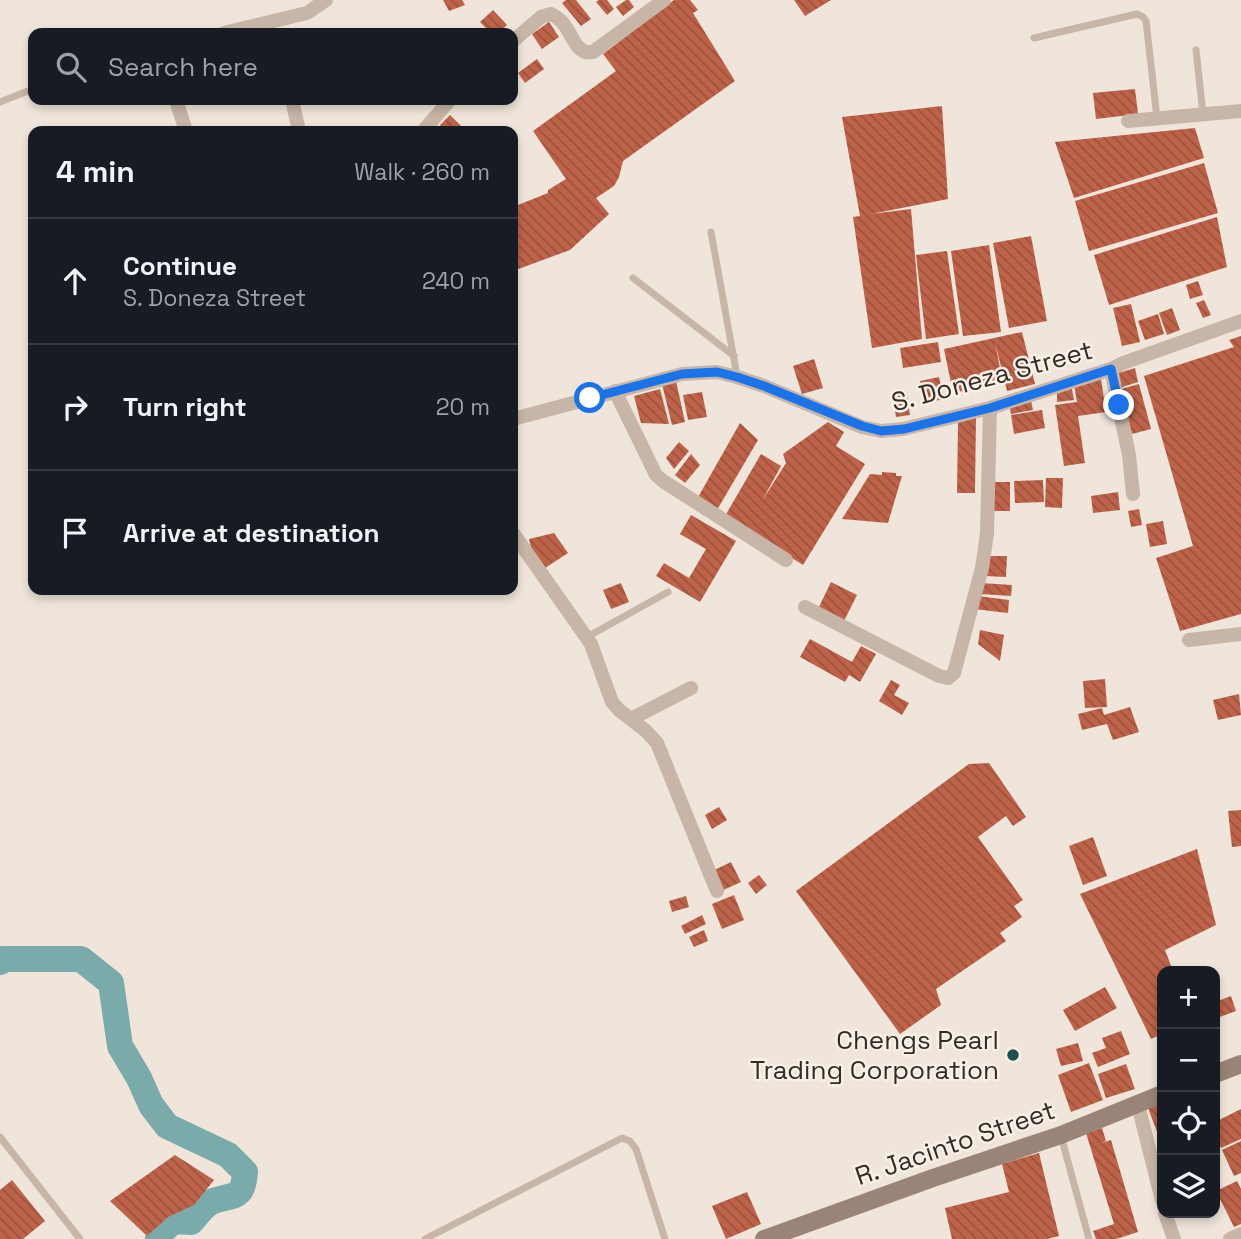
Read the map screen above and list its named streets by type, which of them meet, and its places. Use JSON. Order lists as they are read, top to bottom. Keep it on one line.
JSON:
{"streets":{"street":["S. Doneza Street","R. Jacinto Street"]},"places":["Chengs Pearl Trading Corporation"],"page":{"search":"Search here","heading":["4 min","Walk · 260 m"],"list":[["Continue","S. Doneza Street","240 m"],["Turn right","20 m"],"Arrive at destination"],"map_buttons":["+","−"]}}
